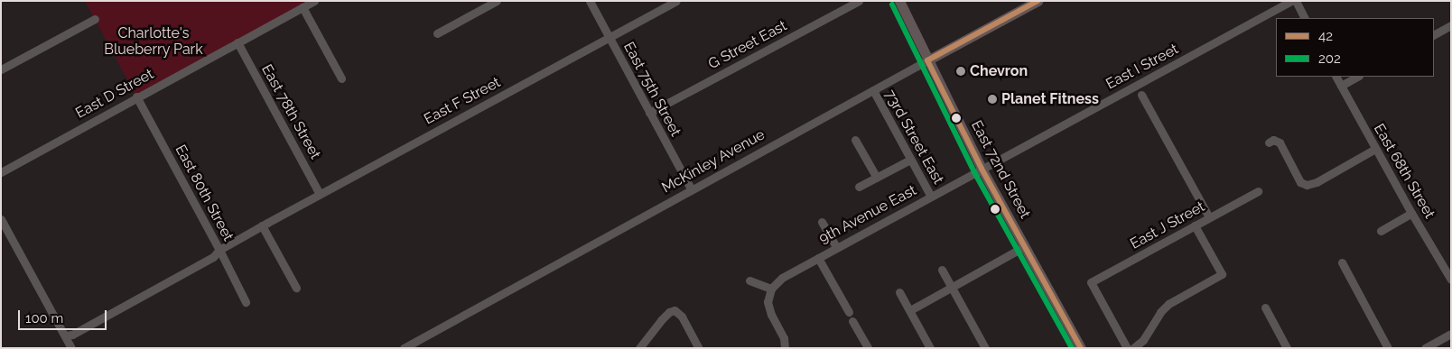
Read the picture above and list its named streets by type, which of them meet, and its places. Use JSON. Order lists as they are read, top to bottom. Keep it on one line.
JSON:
{"streets":{"main road":["McKinley Avenue","East 72nd Street"],"street":["G Street East","East I Street","East 75th Street","East D Street","East F Street","East 78th Street","73rd Street East","East 68th Street","East 80th Street","9th Avenue East","East J Street"]},"crossings":[["G Street East","East 75th Street"],["East I Street","East 72nd Street"],["East I Street","9th Avenue East"],["East 75th Street","East F Street"],["East 75th Street","McKinley Avenue"],["East D Street","East 78th Street"],["East D Street","East 80th Street"],["East F Street","East 78th Street"],["East F Street","East 80th Street"],["73rd Street East","McKinley Avenue"],["73rd Street East","9th Avenue East"],["McKinley Avenue","East 72nd Street"],["East 72nd Street","9th Avenue East"]],"parks":["Charlotte's Blueberry Park"],"places":["Chevron","Planet Fitness"],"lines":["transit line 42","transit line 202"],"legend":["42","202"],"scale_bar":"100 m"}
